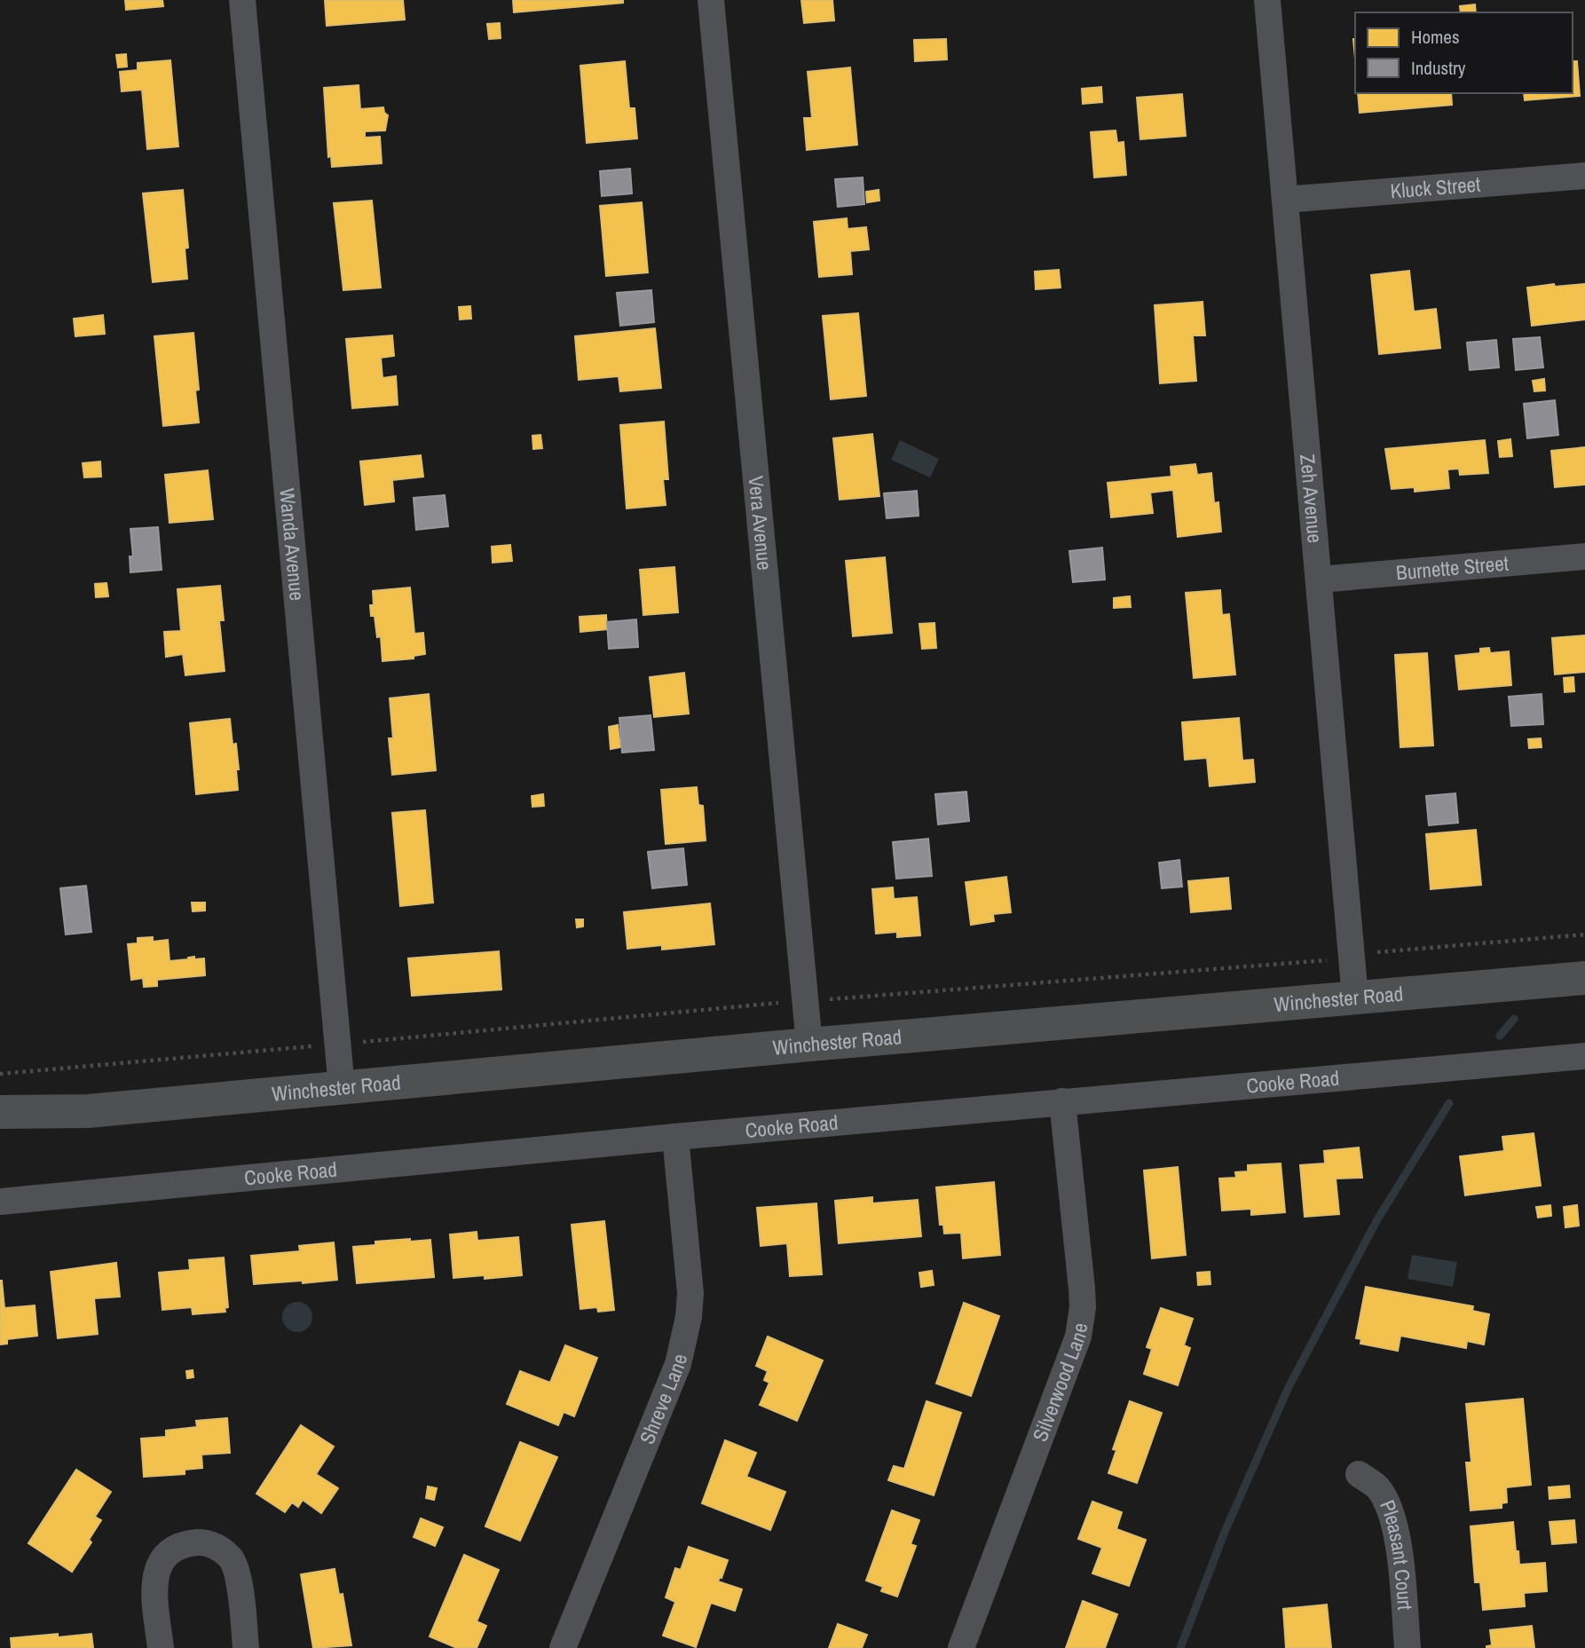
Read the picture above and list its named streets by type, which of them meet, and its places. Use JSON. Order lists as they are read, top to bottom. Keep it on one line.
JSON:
{"streets":{"main road":["Winchester Road"],"street":["Kluck Street","Zeh Avenue","Vera Avenue","Wanda Avenue","Burnette Street","Cooke Road","Silverwood Lane","Shreve Lane","Pleasant Court"]},"crossings":[["Kluck Street","Zeh Avenue"],["Zeh Avenue","Burnette Street"],["Zeh Avenue","Winchester Road"],["Vera Avenue","Winchester Road"],["Wanda Avenue","Winchester Road"],["Cooke Road","Silverwood Lane"],["Cooke Road","Shreve Lane"]],"legend":["Homes","Industry"]}
